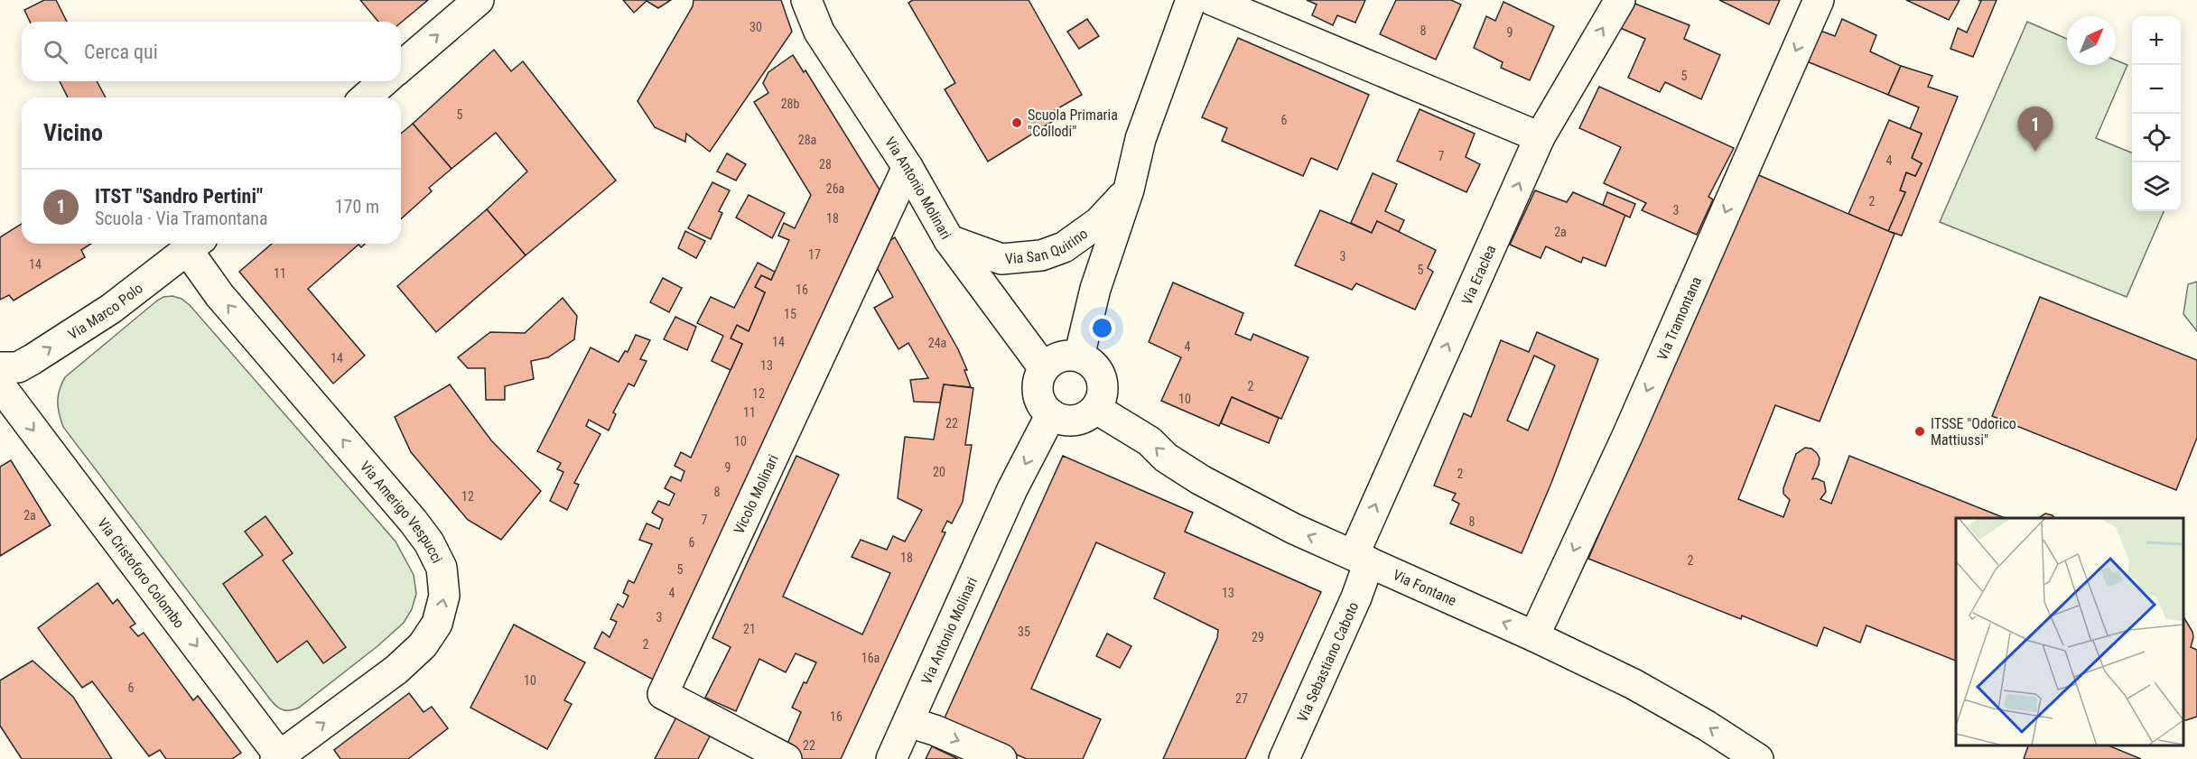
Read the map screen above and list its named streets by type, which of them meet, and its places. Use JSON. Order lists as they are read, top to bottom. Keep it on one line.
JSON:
{"streets":{"street":["Via Antonio Molinari","Via San Quirino","Via Eraclea","Via Marco Polo","Via Tramontana","Vicolo Molinari","Via Amerigo Vespucci","Via Cristoforo Colombo","Via Fontane","Via Sebastiano Caboto"]},"crossings":[["Via Antonio Molinari","Via San Quirino"],["Via Antonio Molinari","Vicolo Molinari"],["Via Antonio Molinari","Via Fontane"],["Via San Quirino","Via Fontane"],["Via Eraclea","Via Fontane"],["Via Eraclea","Via Sebastiano Caboto"],["Via Marco Polo","Via Amerigo Vespucci"],["Via Tramontana","Via Fontane"],["Via Amerigo Vespucci","Via Cristoforo Colombo"],["Via Fontane","Via Sebastiano Caboto"]],"one_way":["Via Antonio Molinari","Via Eraclea","Via Marco Polo","Via Tramontana","Via Cristoforo Colombo","Via Fontane"],"places":["Scuola Primaria \"Collodi\"","ITSSE \"Odorico Mattiussi\""],"house_numbers":["30","8","9","5","28b","5","6","28a","7","4","28","26a","2","3","18","2a","17","3","14","5","11","16","15","14","24a","4","14","13","2","12","10","11","22","10","9","20","2","8","12","2a","7","8","6","18","2","5","4","13","3","21","35","29","2","16a","10","6","27","16","22"],"north":"top right","page":{"map_buttons":["+","−"],"search":"Cerca qui","heading":"Vicino","pins":"1","list":[{"mark":"1","name":"ITST \"Sandro Pertini\"","note":"Scuola · Via Tramontana","value":"170 m"}]}}
